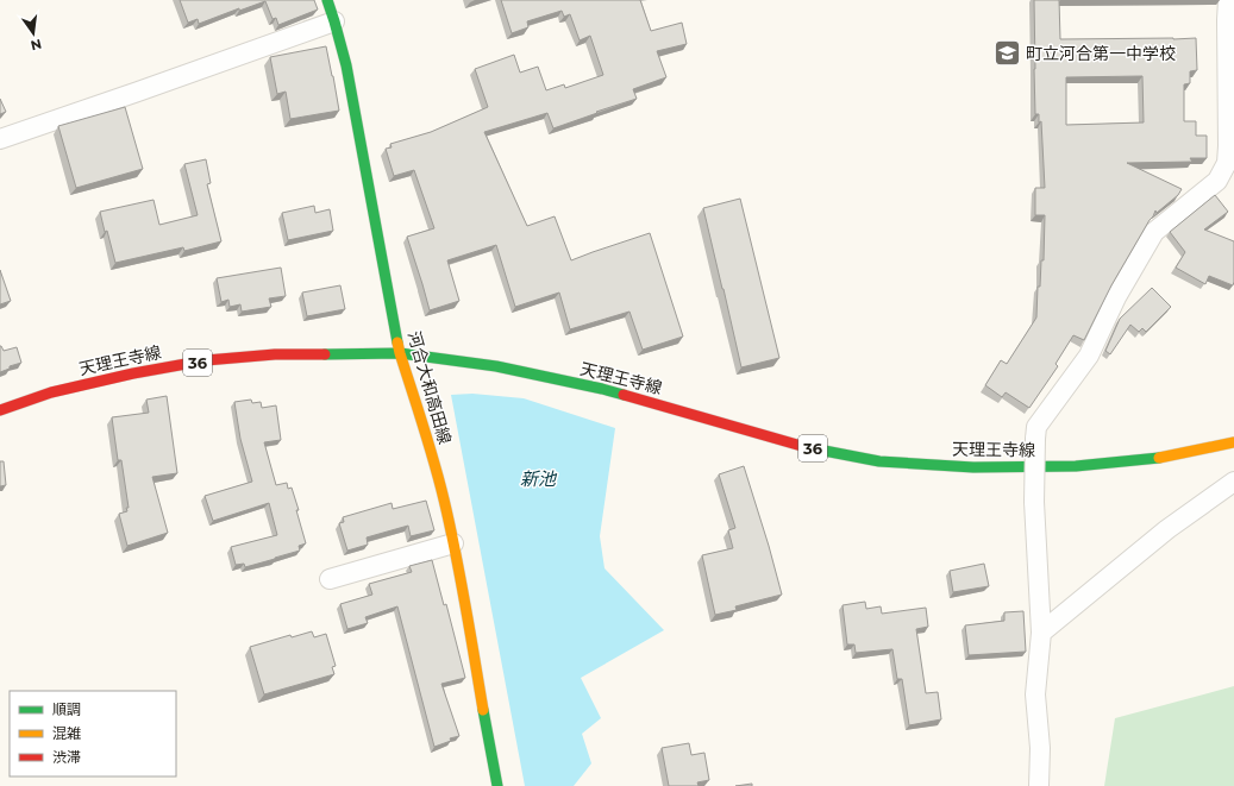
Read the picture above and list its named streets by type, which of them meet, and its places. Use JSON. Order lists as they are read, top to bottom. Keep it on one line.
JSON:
{"streets":{"main road":["天理王寺線","36","河合大和高田線"]},"crossings":[["天理王寺線","河合大和高田線"]],"water":["新池"],"places":{"school or university":["町立河合第一中学校"]},"legend":["順調","混雑","渋滞"],"north":"bottom"}
